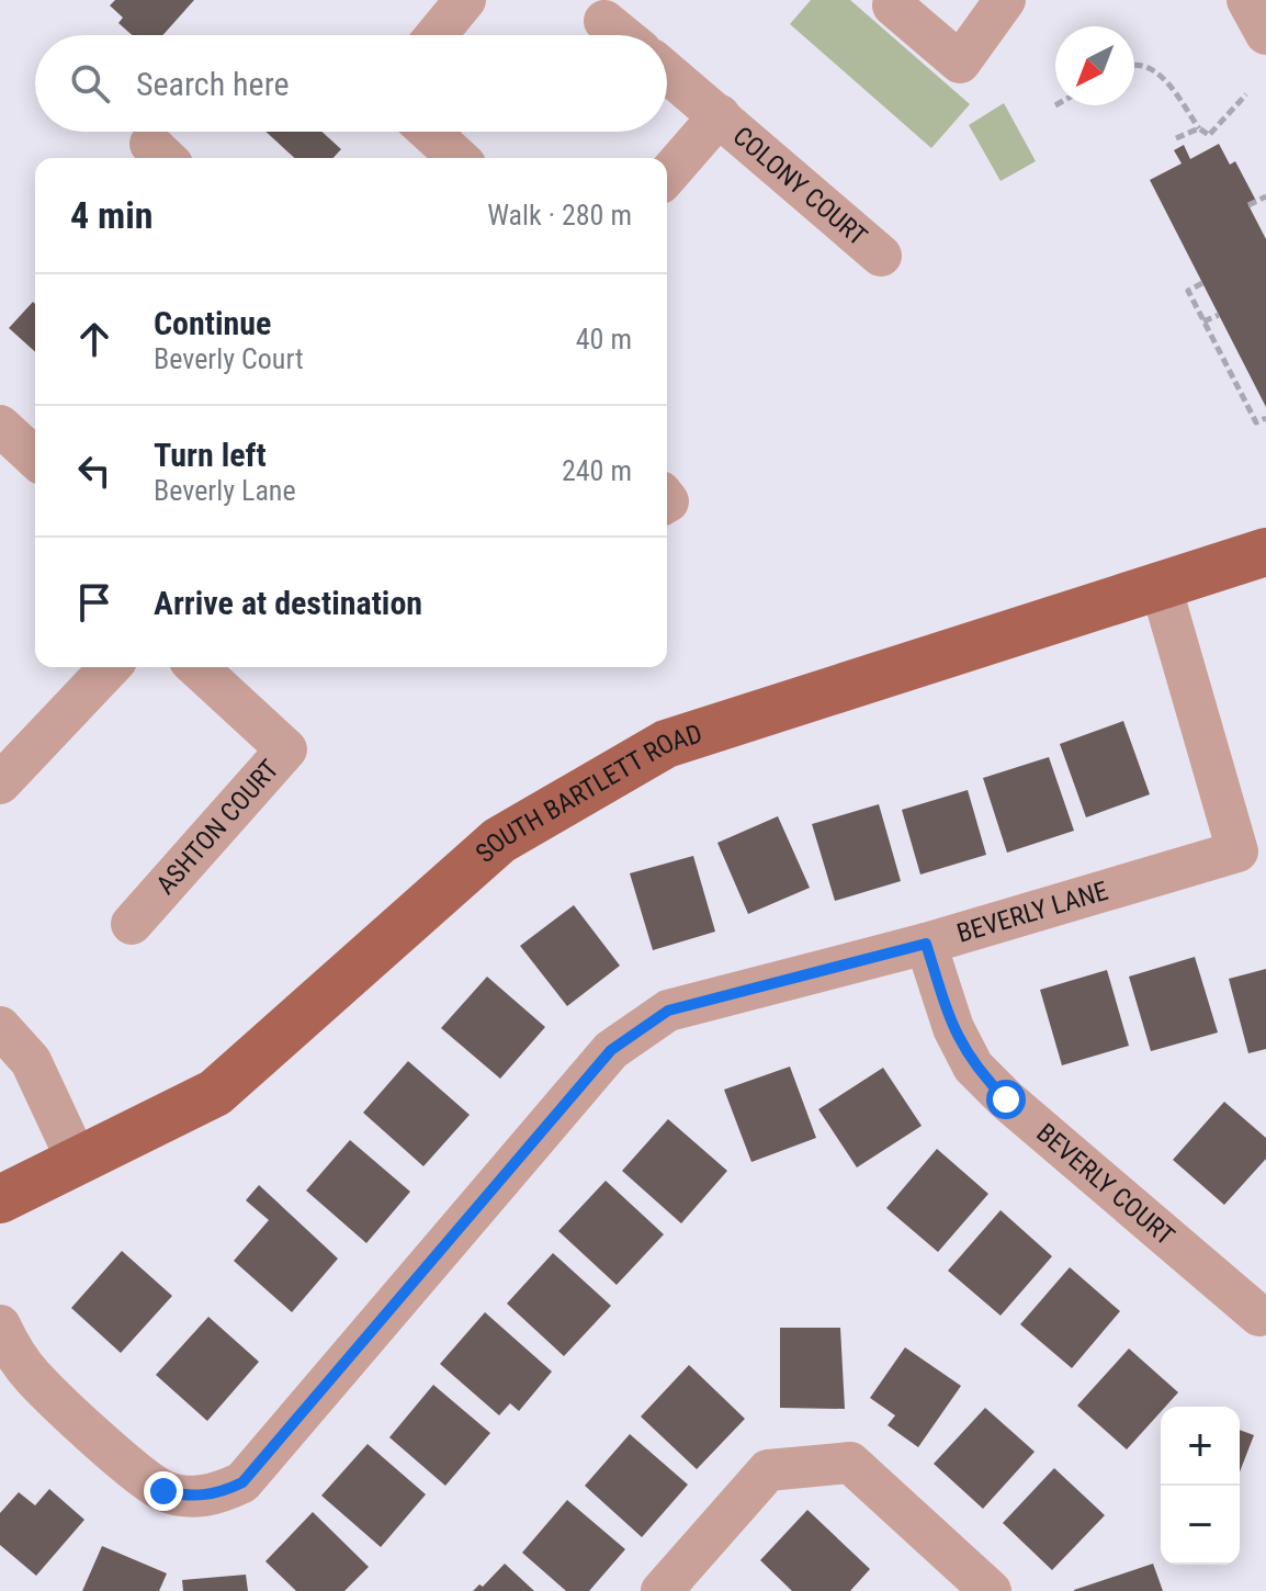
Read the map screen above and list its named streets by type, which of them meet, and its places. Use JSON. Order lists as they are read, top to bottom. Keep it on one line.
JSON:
{"streets":{"main road":["SOUTH BARTLETT ROAD"],"street":["COLONY COURT","ASHTON COURT","BEVERLY LANE","BEVERLY COURT"]},"crossings":[["SOUTH BARTLETT ROAD","BEVERLY LANE"],["BEVERLY LANE","BEVERLY COURT"]],"north":"bottom left","page":{"search":"Search here","heading":["4 min","Walk · 280 m"],"list":[["Continue","Beverly Court","40 m"],["Turn left","Beverly Lane","240 m"],"Arrive at destination"],"map_buttons":["+","−"]}}
